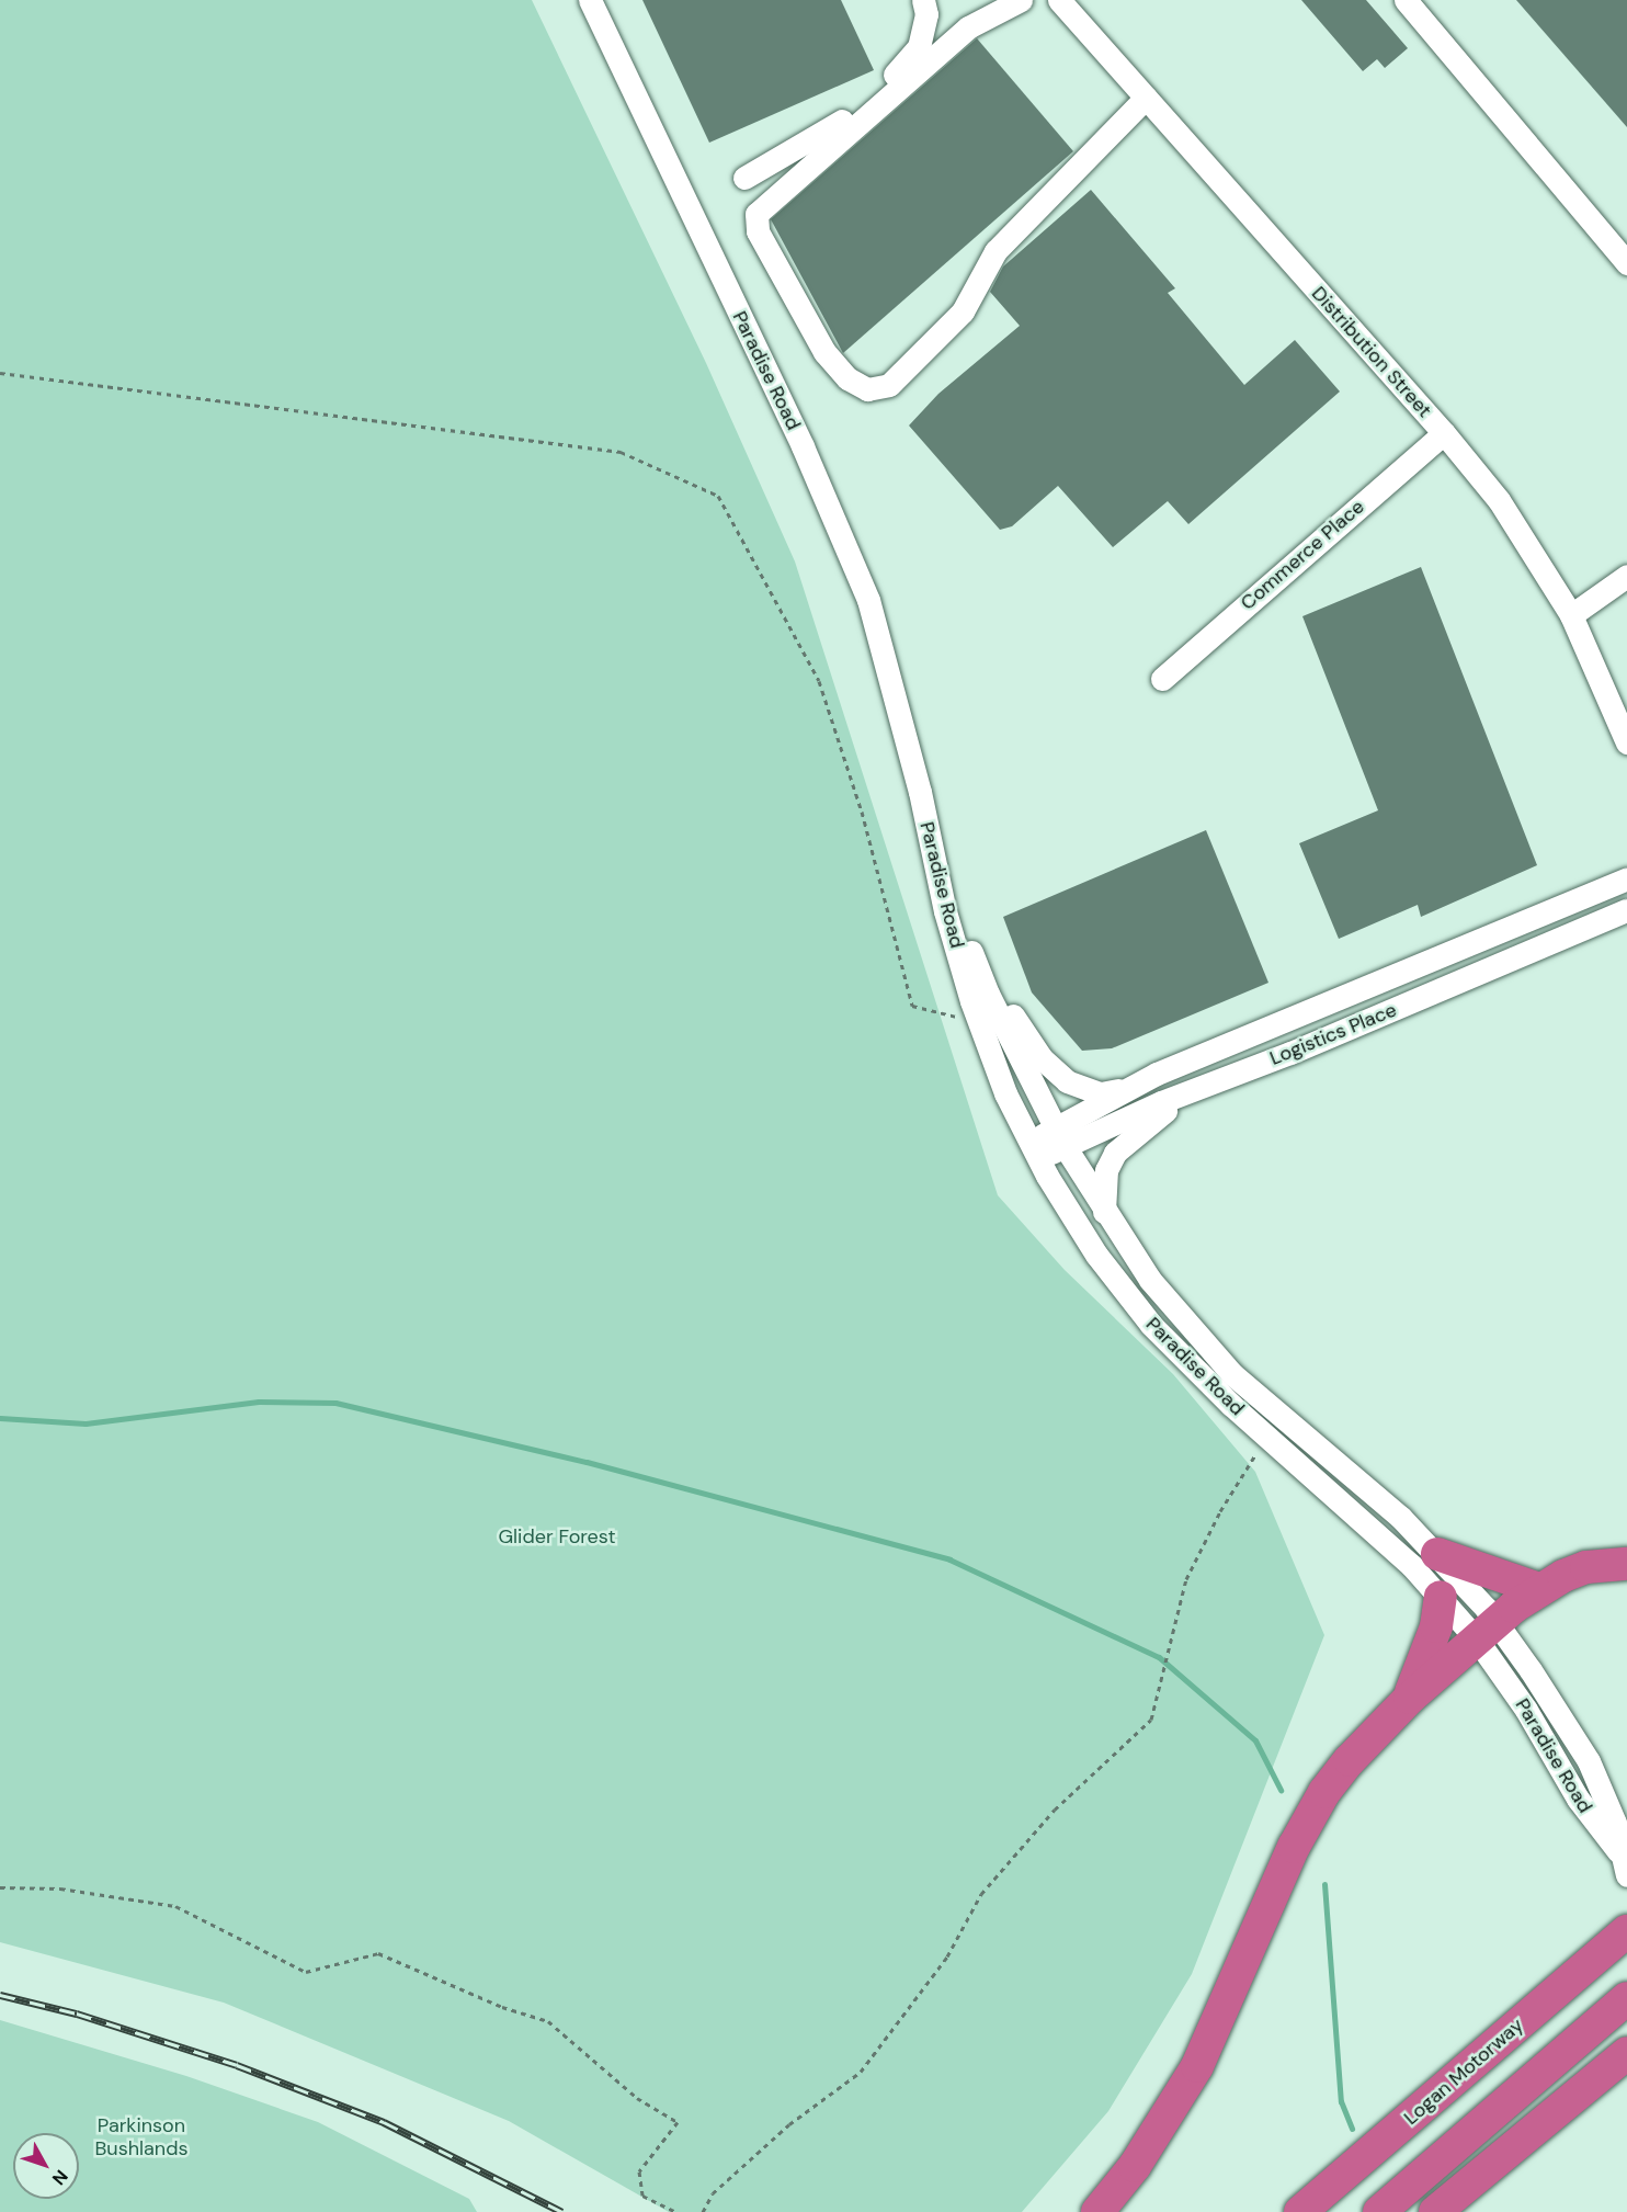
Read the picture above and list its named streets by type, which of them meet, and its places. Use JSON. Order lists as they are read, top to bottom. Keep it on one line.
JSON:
{"streets":{"highway":["Logan Motorway"],"street":["Distribution Street","Paradise Road","Commerce Place","Logistics Place"]},"crossings":[["Distribution Street","Commerce Place"],["Paradise Road","Logistics Place"]],"parks":["Glider Forest","Parkinson Bushlands"],"north":"bottom right"}
